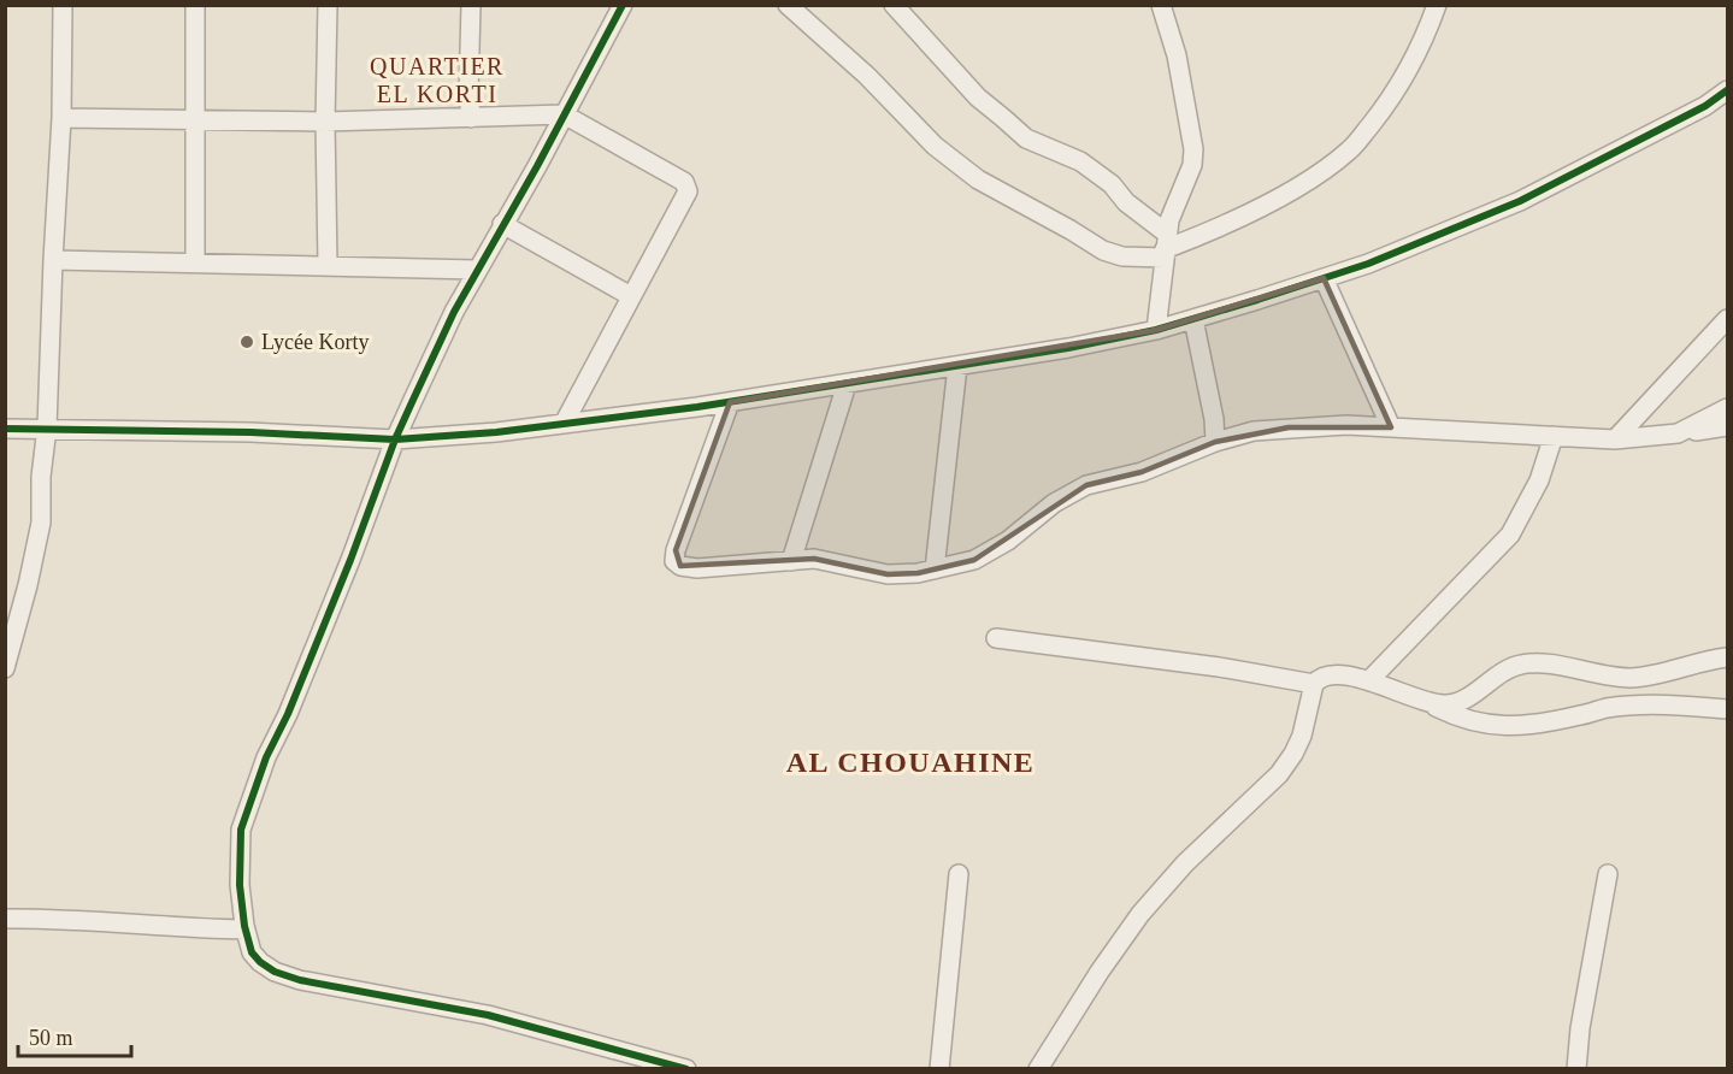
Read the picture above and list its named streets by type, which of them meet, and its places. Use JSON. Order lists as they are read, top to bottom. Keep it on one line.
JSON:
{"districts":["QUARTIER EL KORTI","AL CHOUAHINE"],"places":["Lycée Korty"],"scale_bar":"50 m"}
